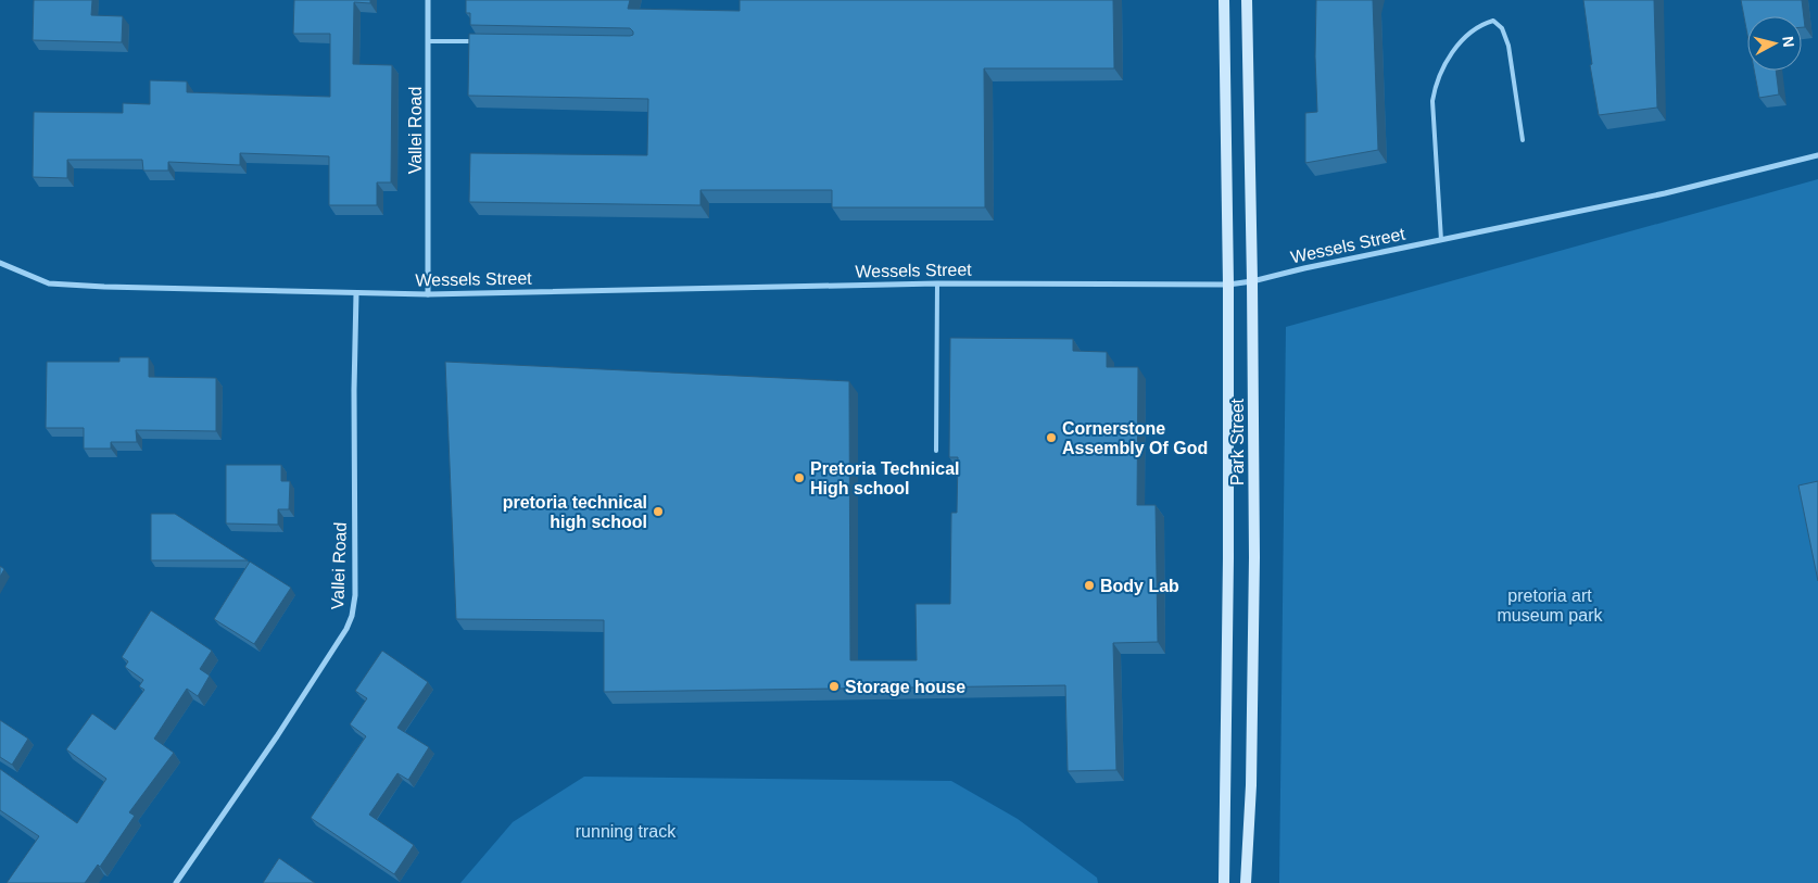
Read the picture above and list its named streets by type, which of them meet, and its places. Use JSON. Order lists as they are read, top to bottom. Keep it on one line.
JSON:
{"streets":{"street":["Vallei Road","Wessels Street","Park Street"]},"crossings":[["Vallei Road","Wessels Street"],["Wessels Street","Park Street"]],"parks":["pretoria art museum park","running track"],"places":["Cornerstone Assembly Of God","Pretoria Technical High school","pretoria technical high school","Body Lab","Storage house"],"north":"right"}
